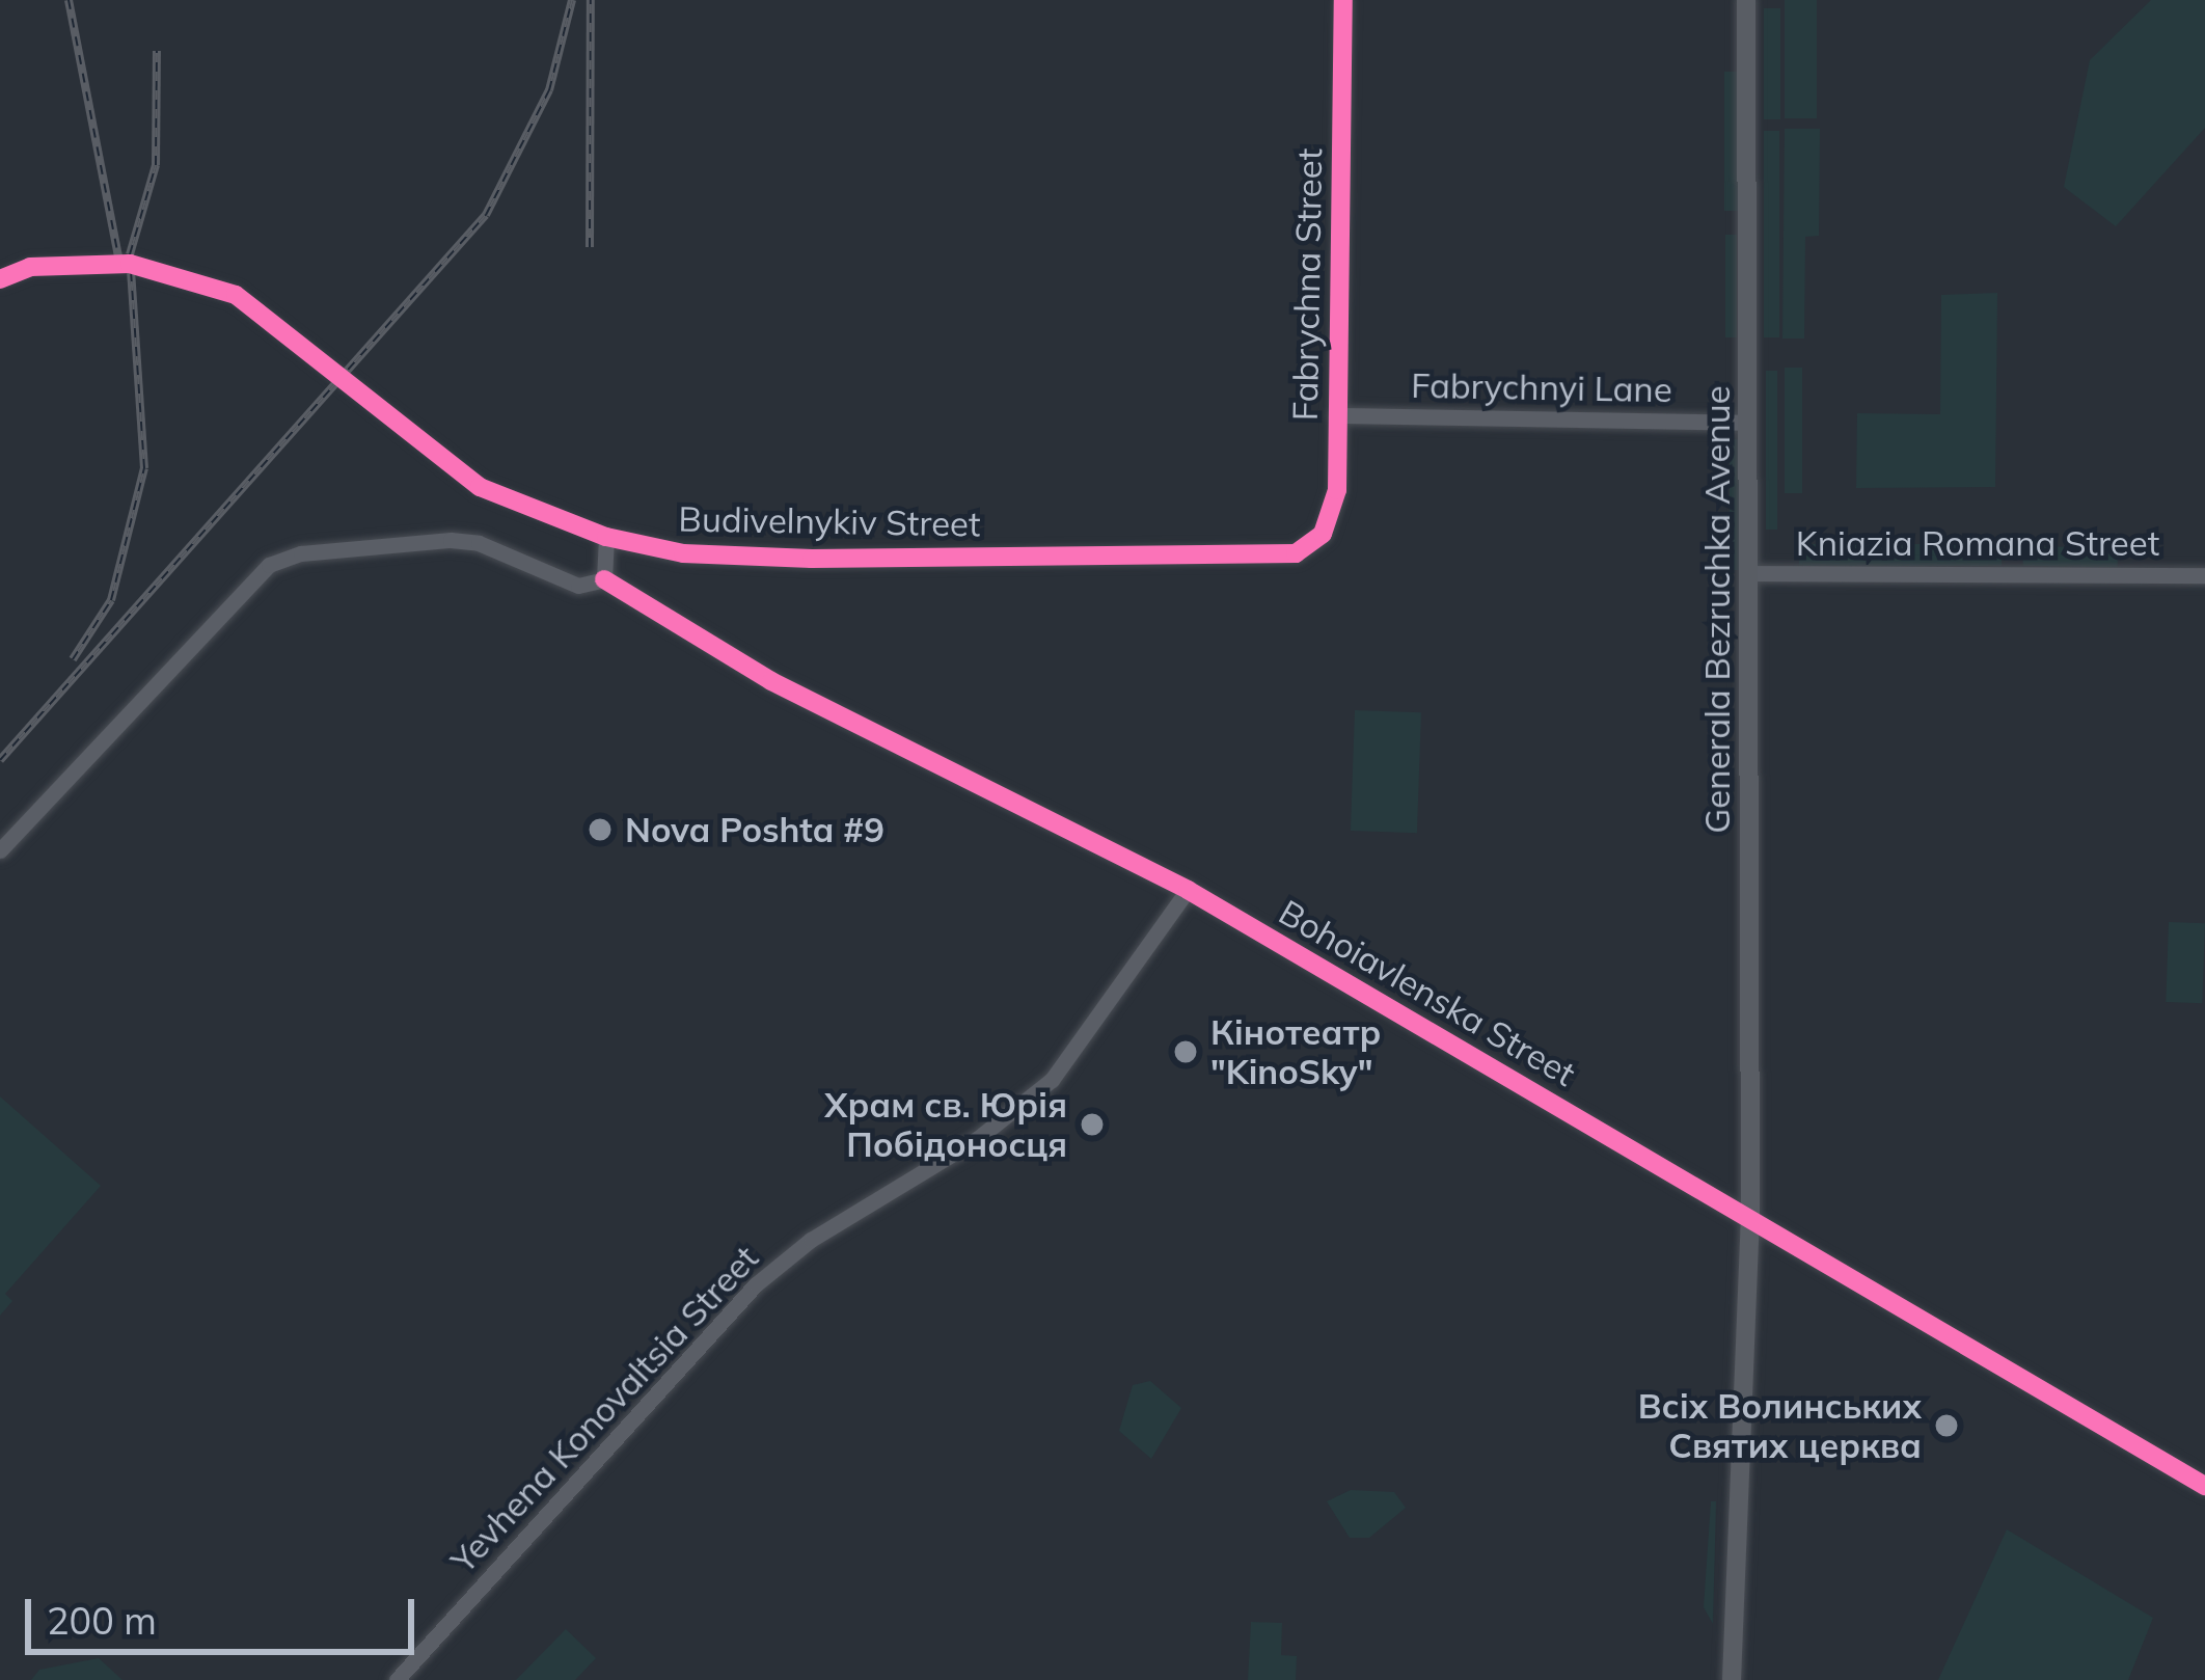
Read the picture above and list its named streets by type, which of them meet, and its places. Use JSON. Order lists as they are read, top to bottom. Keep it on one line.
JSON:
{"streets":{"main road":["Generala Bezruchka Avenue"],"street":["Fabrychna Street","Fabrychnyi Lane","Budivelnykiv Street","Kniazia Romana Street","Bohoiavlenska Street","Yevhena Konovaltsia Street"]},"crossings":[["Fabrychna Street","Fabrychnyi Lane"],["Fabrychna Street","Budivelnykiv Street"],["Fabrychnyi Lane","Generala Bezruchka Avenue"],["Kniazia Romana Street","Generala Bezruchka Avenue"],["Generala Bezruchka Avenue","Bohoiavlenska Street"],["Bohoiavlenska Street","Yevhena Konovaltsia Street"]],"places":["Nova Poshta #9","Кінотеатр \"KinoSky\"","Храм св. Юрія Побідоносця","Всіх Волинських Святих церква"],"scale_bar":"200 m"}
